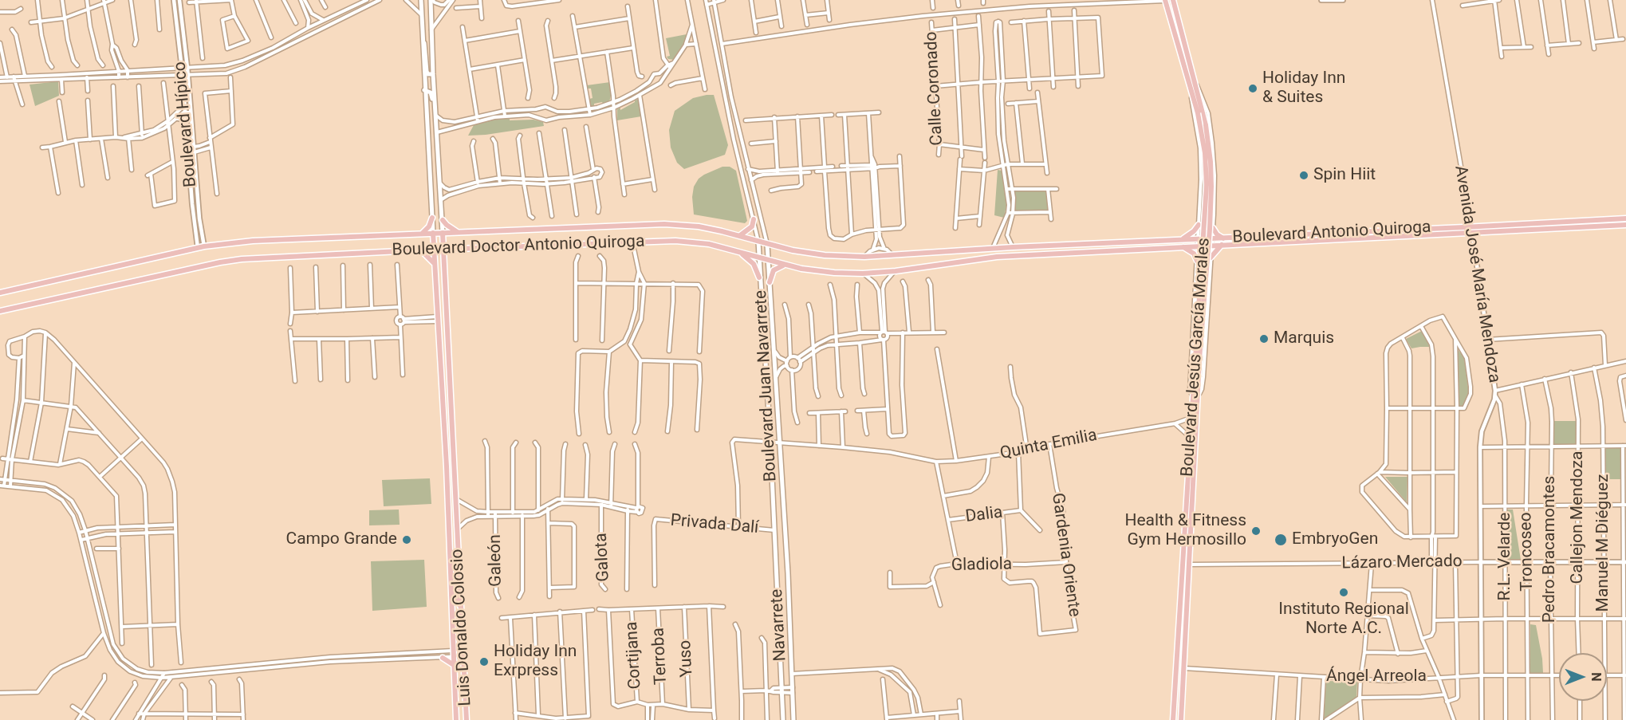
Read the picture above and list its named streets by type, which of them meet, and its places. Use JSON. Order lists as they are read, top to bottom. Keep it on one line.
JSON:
{"streets":{"main road":["Boulevard Antonio Quiroga","Boulevard Doctor Antonio Quiroga","Boulevard Jesús García Morales","Boulevard Juan Navarrete","Navarrete","Luis Donaldo Colosio"],"street":["Calle Coronado","Boulevard Hípico","Avenida José María Mendoza","Quinta Emilia","Dalia","Callejon Mendoza","Privada Dalí","Manuel M Diéguez","Pedro Bracamontes","Troncoseo","Gardenia Oriente","R.L. Velarde","Galota","Galeón","Lázaro Mercado","Gladiola","Cortijana","Terroba","Yuso","Ángel Arreola"]},"crossings":[["Boulevard Hípico","Boulevard Doctor Antonio Quiroga"],["Boulevard Antonio Quiroga","Boulevard Doctor Antonio Quiroga"],["Boulevard Antonio Quiroga","Avenida José María Mendoza"],["Boulevard Doctor Antonio Quiroga","Boulevard Juan Navarrete"],["Boulevard Doctor Antonio Quiroga","Luis Donaldo Colosio"],["Avenida José María Mendoza","R.L. Velarde"],["Avenida José María Mendoza","Lázaro Mercado"],["Avenida José María Mendoza","Ángel Arreola"],["Boulevard Jesús García Morales","Quinta Emilia"],["Boulevard Jesús García Morales","Lázaro Mercado"],["Boulevard Jesús García Morales","Ángel Arreola"],["Boulevard Juan Navarrete","Quinta Emilia"],["Boulevard Juan Navarrete","Privada Dalí"],["Boulevard Juan Navarrete","Navarrete"],["Quinta Emilia","Privada Dalí"],["Quinta Emilia","Gardenia Oriente"],["Callejon Mendoza","Lázaro Mercado"],["Privada Dalí","Navarrete"],["Manuel M Diéguez","Lázaro Mercado"],["Pedro Bracamontes","Lázaro Mercado"],["Pedro Bracamontes","Ángel Arreola"],["Troncoseo","Lázaro Mercado"],["Troncoseo","Ángel Arreola"],["Gardenia Oriente","Gladiola"],["R.L. Velarde","Lázaro Mercado"],["R.L. Velarde","Ángel Arreola"]],"places":["Holiday Inn & Suites","Spin Hiit","Marquis","Health & Fitness Gym Hermosillo","Campo Grande","EmbryoGen","Instituto Regional Norte A.C.","Holiday Inn Exrpress"],"north":"right"}
